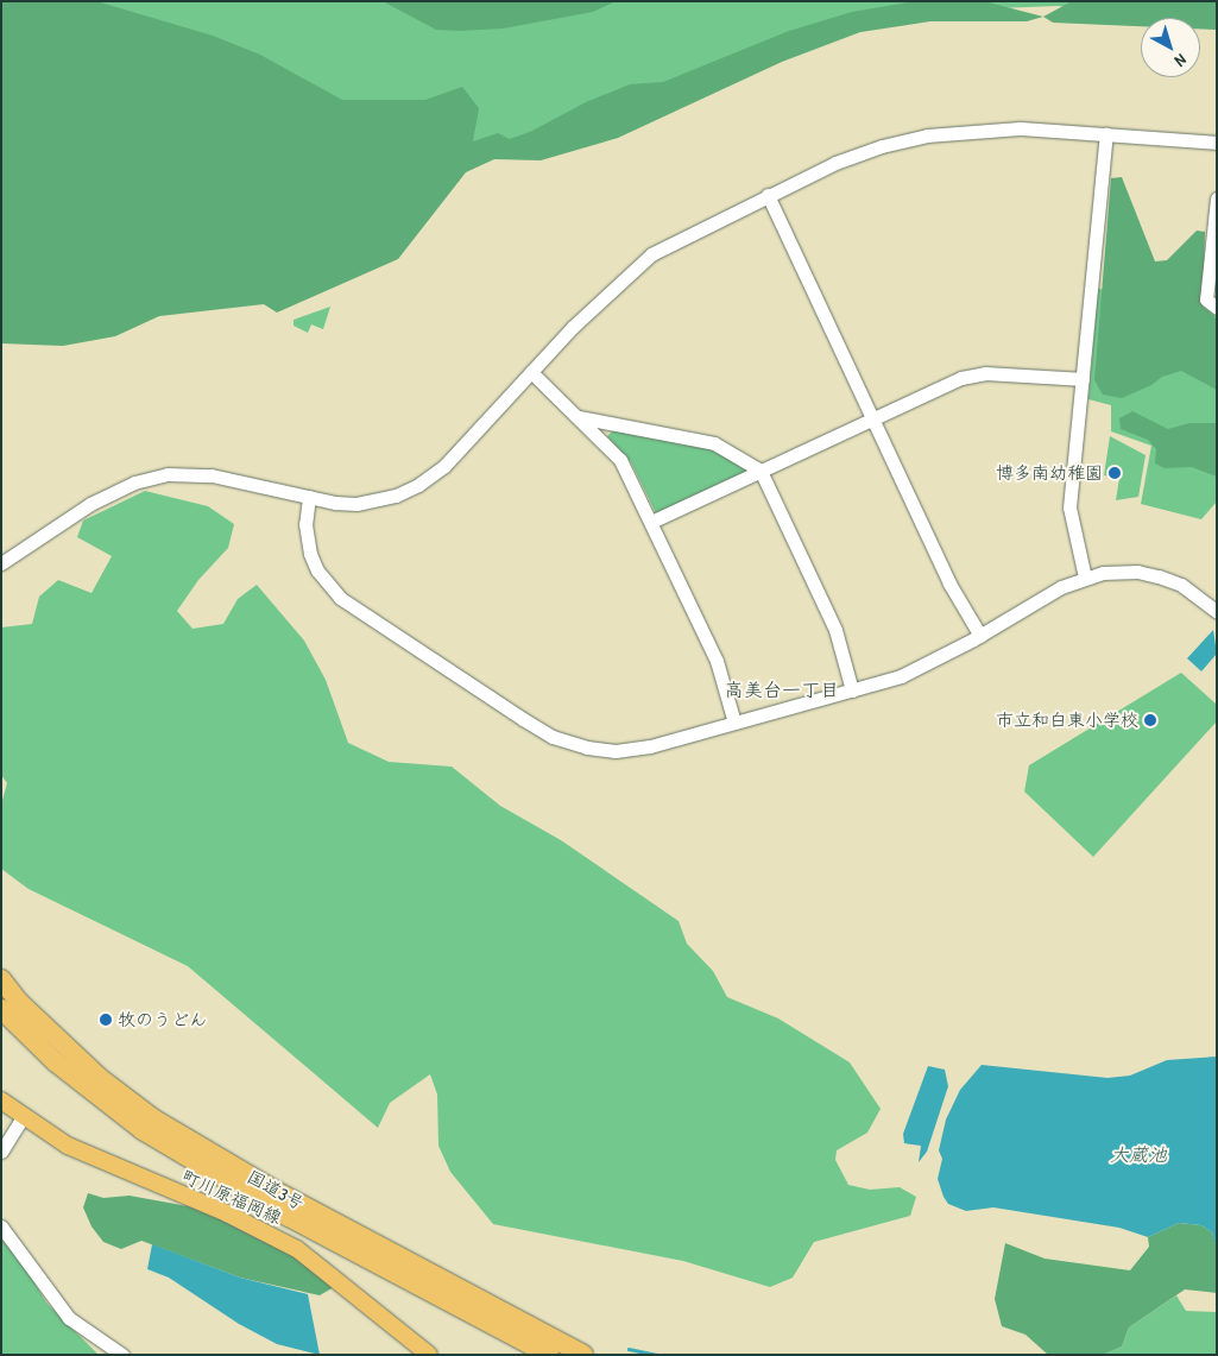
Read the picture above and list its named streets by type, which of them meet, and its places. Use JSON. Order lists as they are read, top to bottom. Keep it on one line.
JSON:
{"streets":{"highway":["国道3号"],"main road":["町川原福岡線"]},"districts":["高美台一丁目"],"water":["大蔵池"],"places":["博多南幼稚園","市立和白東小学校","牧のうどん"],"north":"bottom right"}
